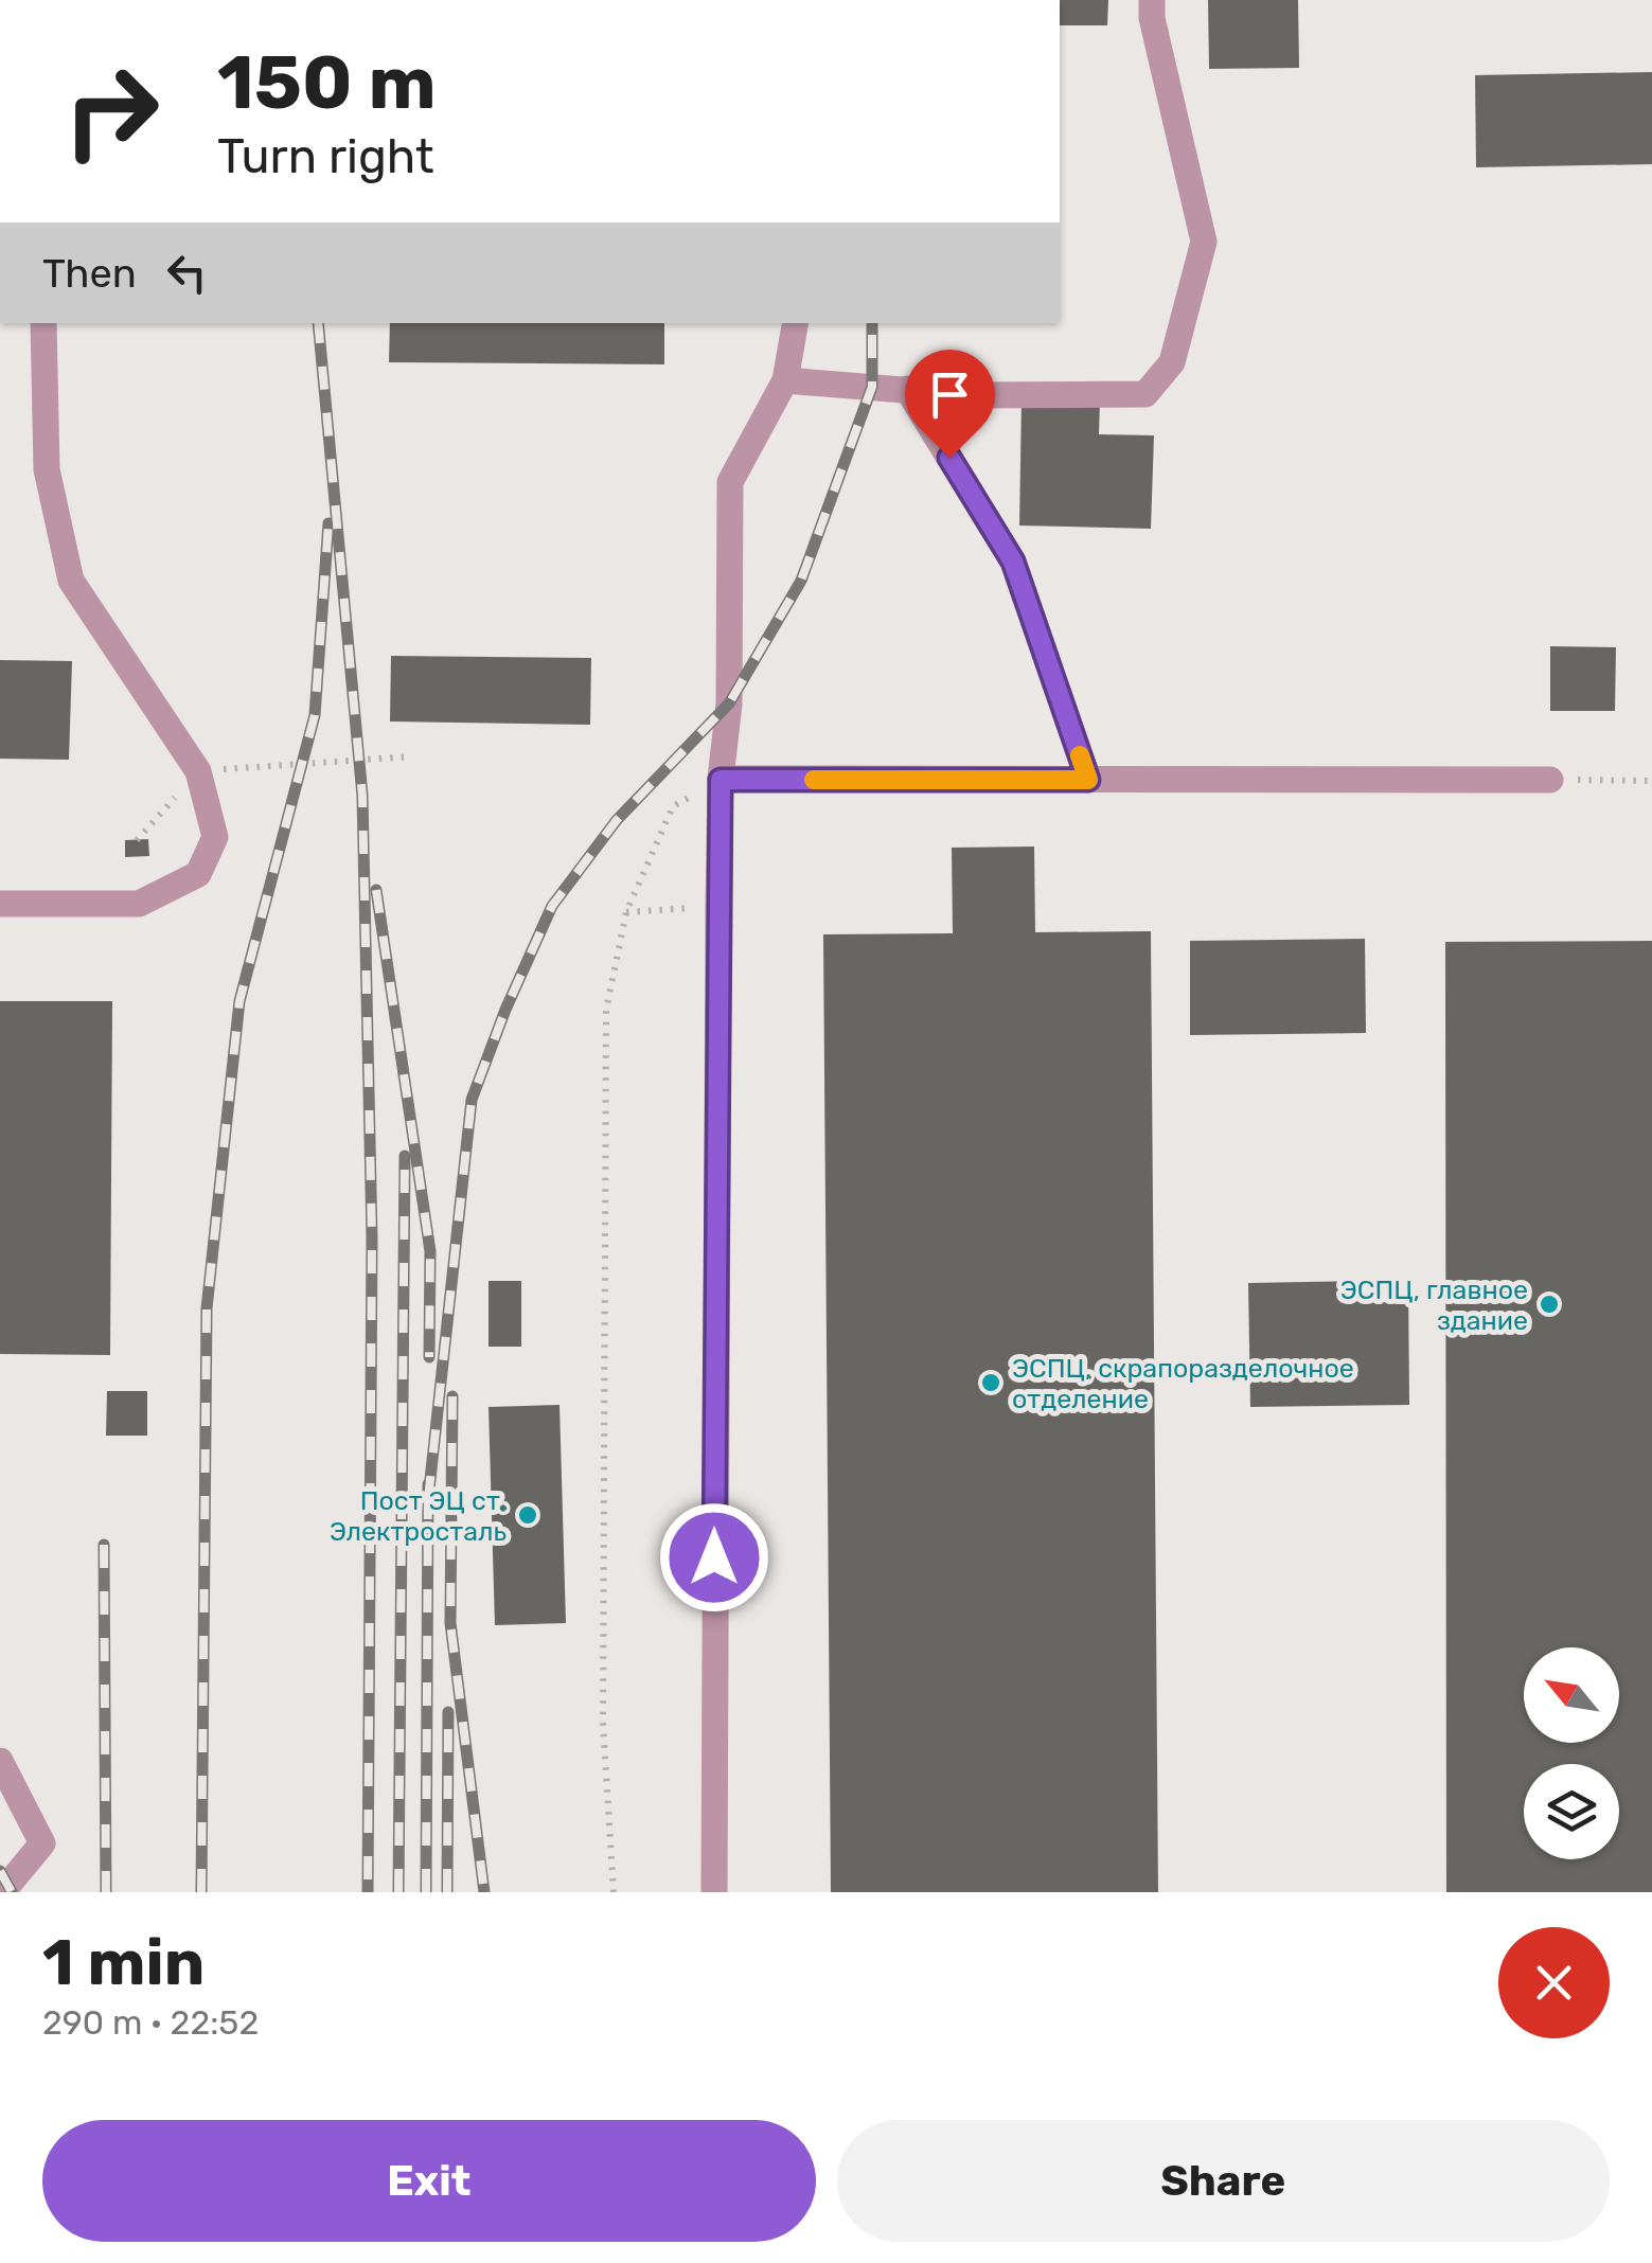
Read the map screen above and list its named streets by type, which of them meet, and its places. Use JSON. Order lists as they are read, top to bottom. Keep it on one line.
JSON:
{"places":["ЭСПЦ, главное здание","ЭСПЦ, скрапоразделочное отделение","Пост ЭЦ ст. Электросталь"],"north":"top left","page":{"turn":["150 m","Turn right"],"then":"Then","heading":["1 min","290 m · 22:52"],"buttons":["Exit","Share"]}}
